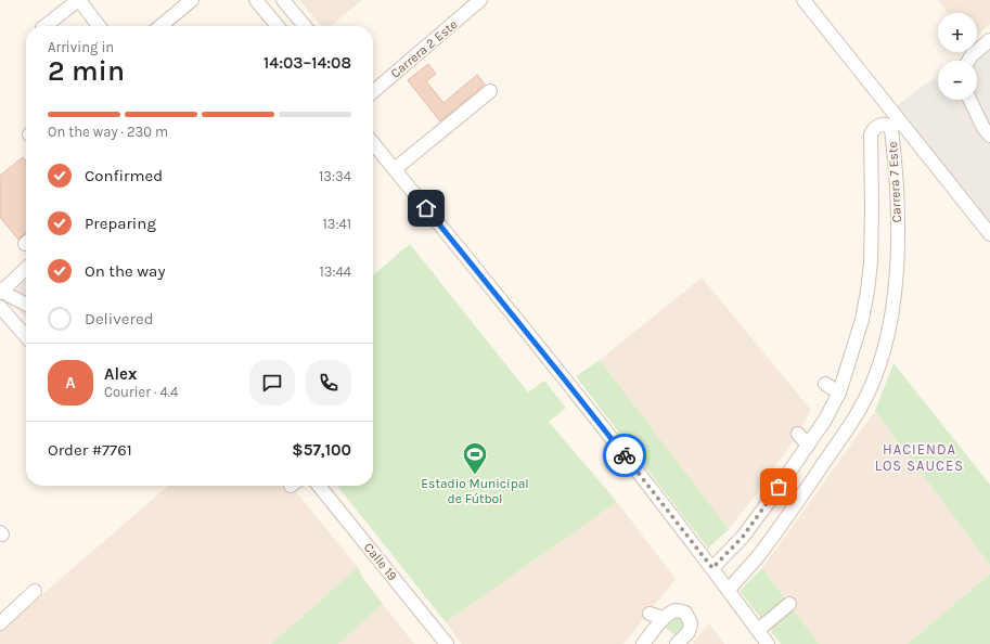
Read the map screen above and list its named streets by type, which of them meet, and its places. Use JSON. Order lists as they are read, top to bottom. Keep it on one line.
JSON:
{"streets":{"street":["Carrera 2 Este","Carrera 7 Este","Calle 19"]},"districts":["HACIENDA LOS SAUCES"],"places":{"sports":["Estadio Municipal de Fútbol"]},"page":{"map_buttons":["+","−"],"heading":["2 min","Arriving in","14:03–14:08"],"panel":["Alex","Courier · 4.4","Order #7761","$57,100"],"bar":"On the way · 230 m","list":[["Confirmed","13:34"],["Preparing","13:41"],["On the way","13:44"],"Delivered"],"round":"A"}}
